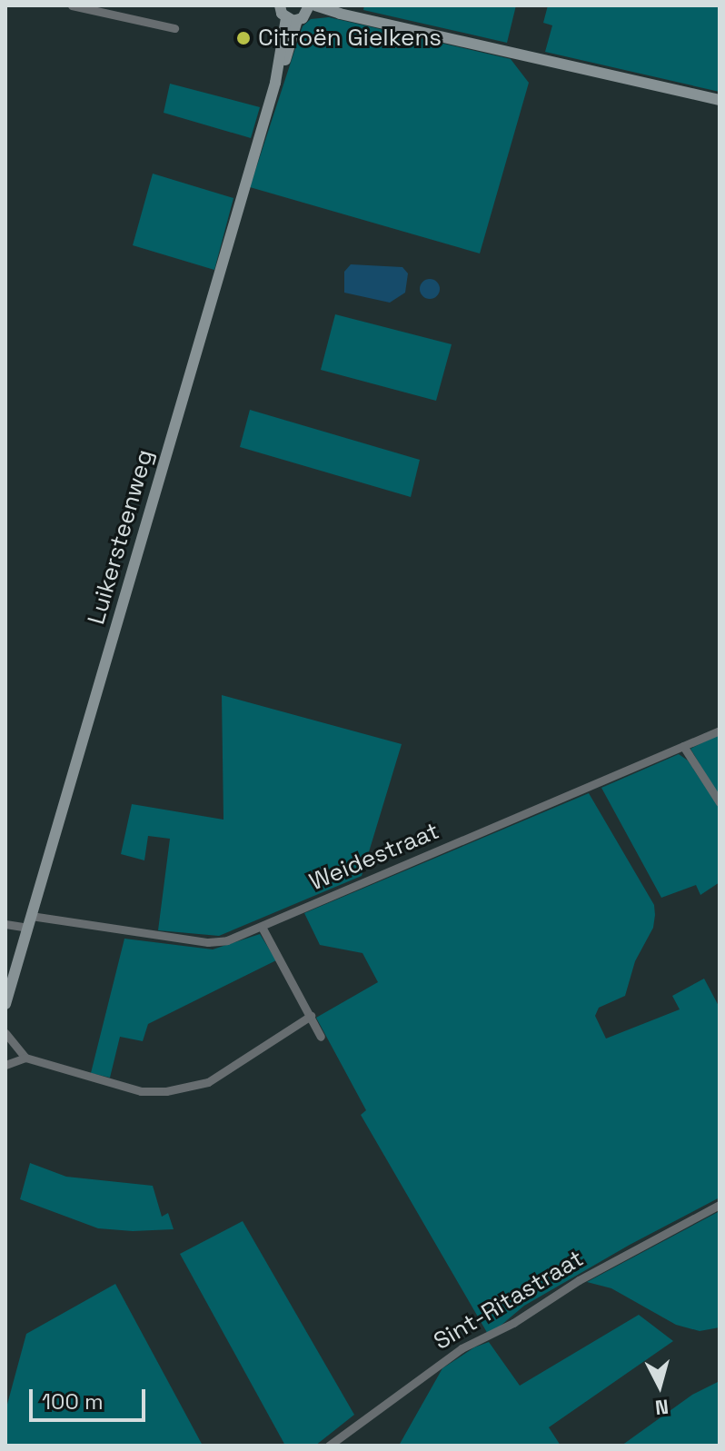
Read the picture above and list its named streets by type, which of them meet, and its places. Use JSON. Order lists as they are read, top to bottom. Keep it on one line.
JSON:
{"streets":{"main road":["Luikersteenweg"],"street":["Weidestraat","Sint-Ritastraat"]},"crossings":[["Luikersteenweg","Weidestraat"]],"places":["Citroën Gielkens"],"scale_bar":"100 m","north":"bottom"}
